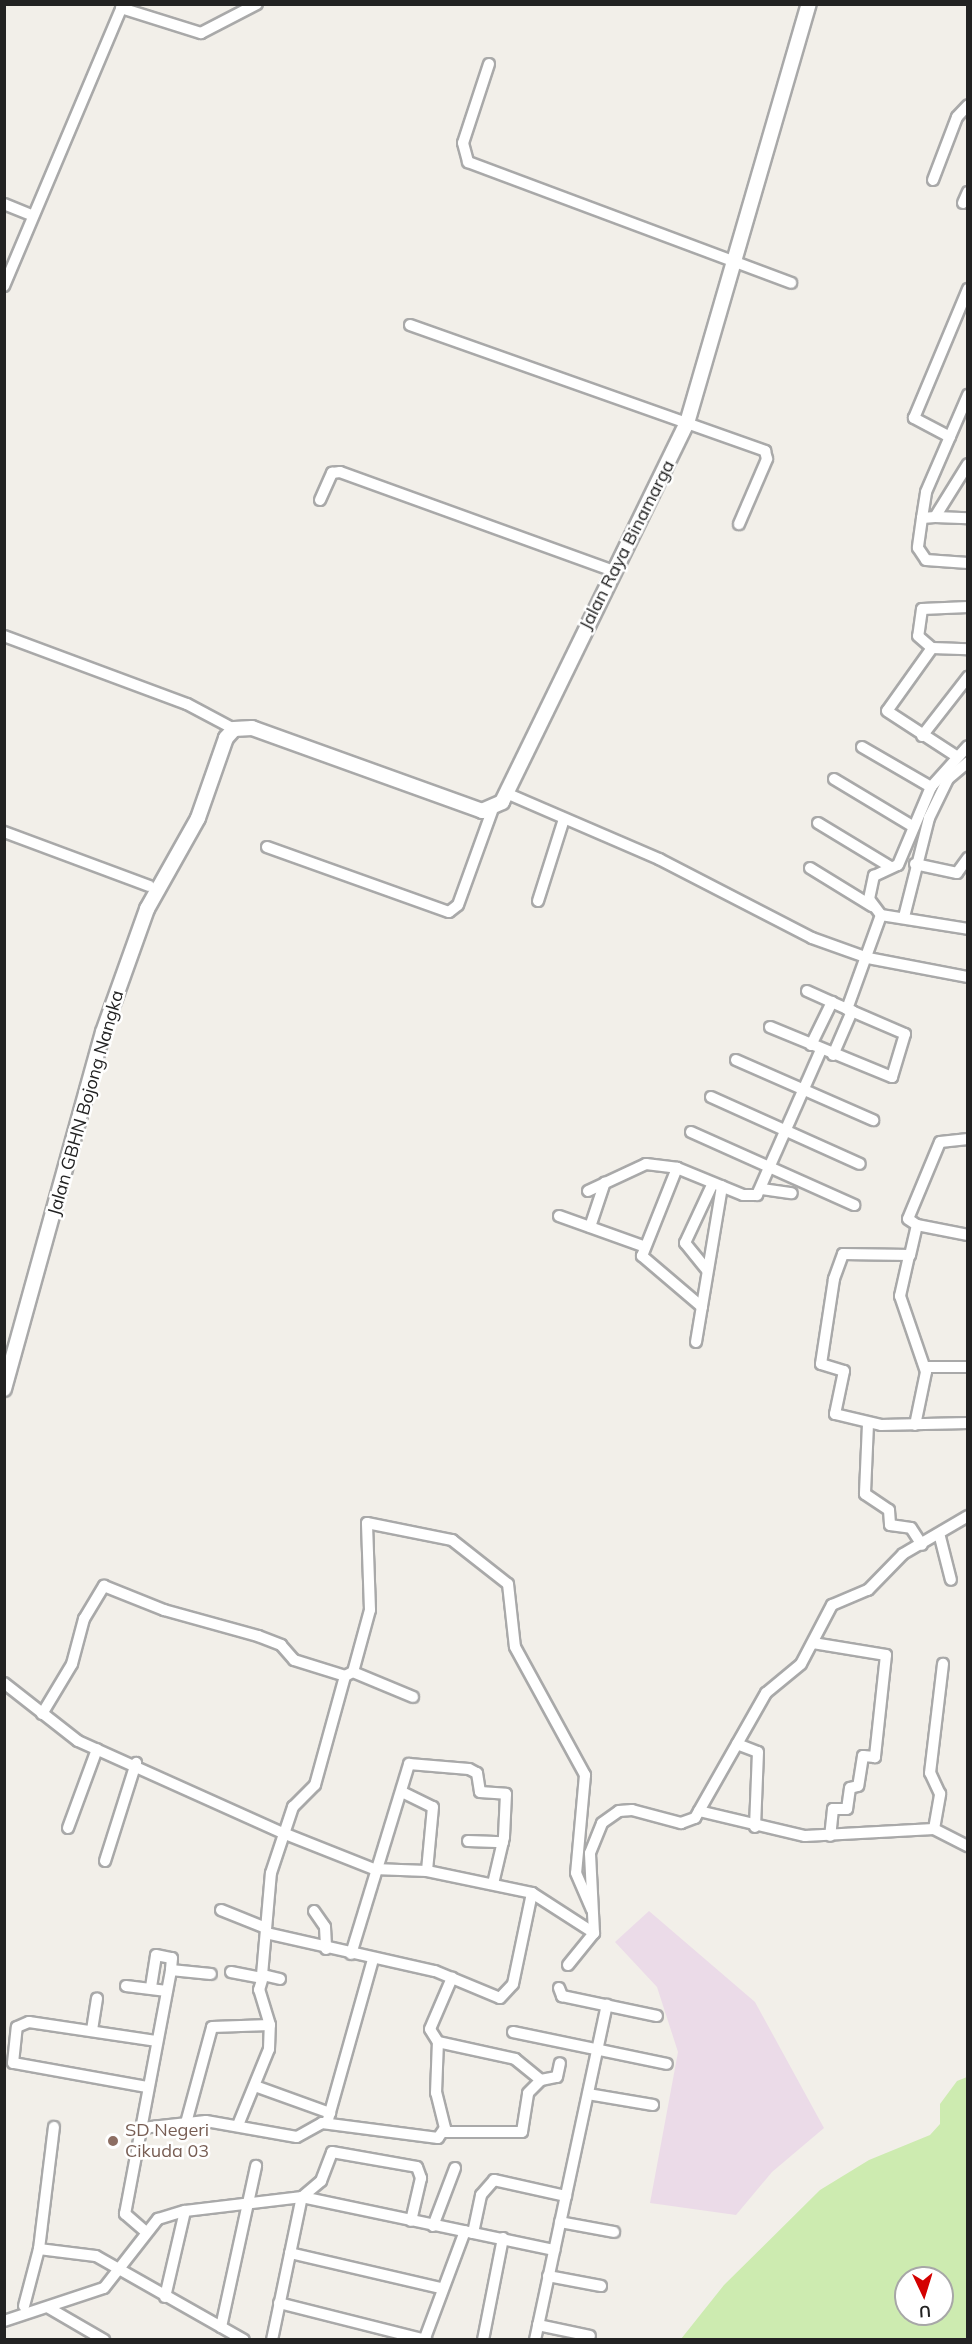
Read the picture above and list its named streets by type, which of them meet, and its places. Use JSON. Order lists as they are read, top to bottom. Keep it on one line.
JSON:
{"streets":{"street":["Jalan Raya Binamarga","Jalan GBHN Bojong Nangka"]},"places":["SD Negeri Cikuda 03"],"north":"bottom"}
